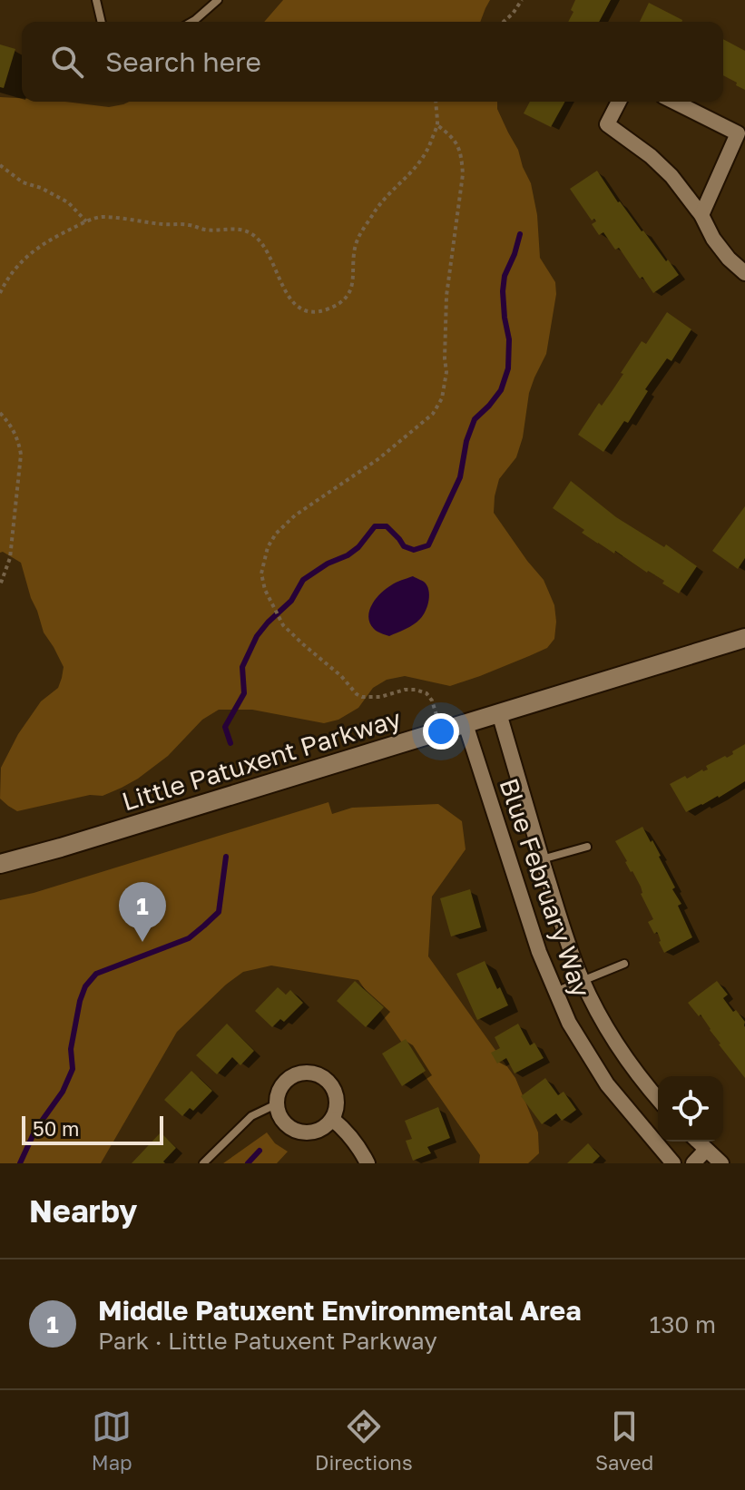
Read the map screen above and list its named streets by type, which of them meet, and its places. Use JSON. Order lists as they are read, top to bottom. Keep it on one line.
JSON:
{"streets":{"street":["Little Patuxent Parkway","Blue February Way"]},"crossings":[["Little Patuxent Parkway","Blue February Way"]],"scale_bar":"50 m","page":{"search":"Search here","pins":"1","scale":"50 m","heading":"Nearby","list":[{"mark":"1","name":"Middle Patuxent Environmental Area","note":"Park · Little Patuxent Parkway","value":"130 m"}],"nav":["Map","Directions","Saved"]}}
